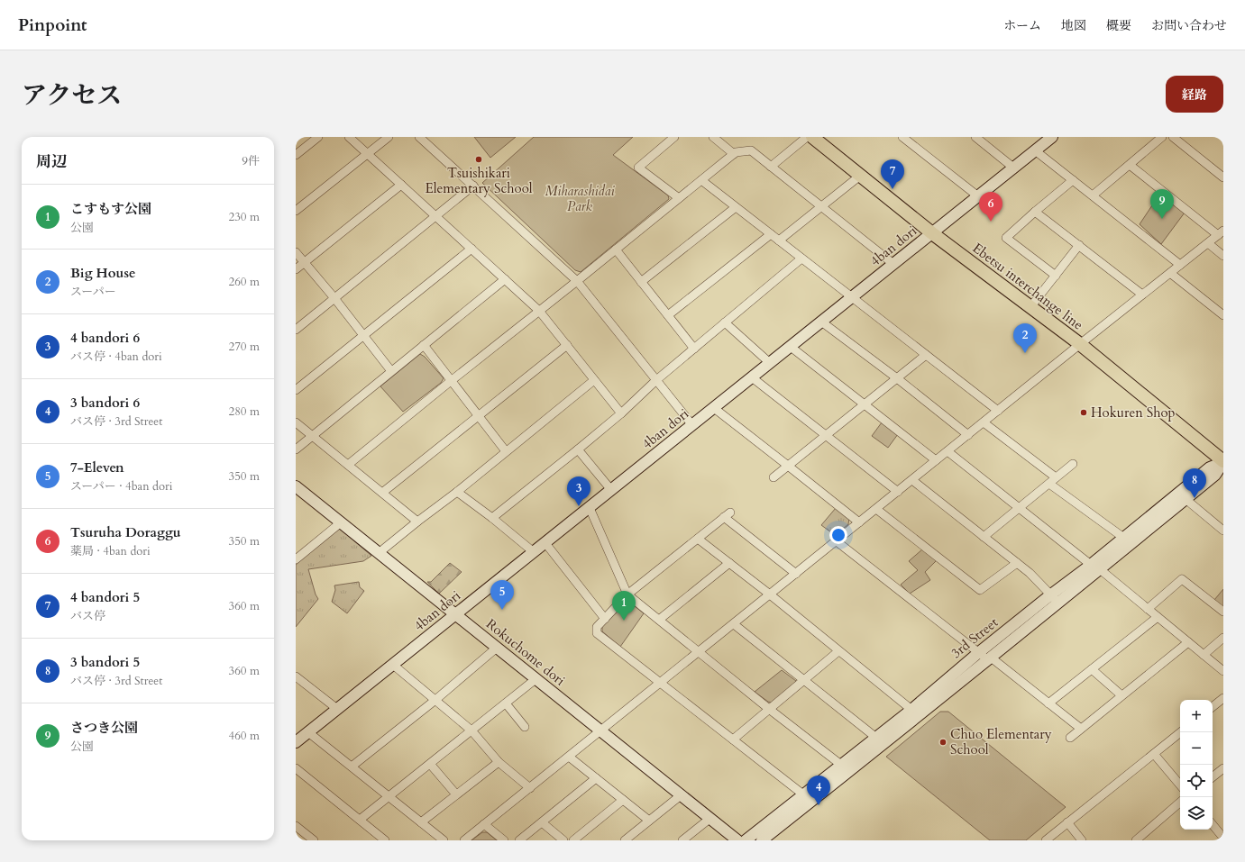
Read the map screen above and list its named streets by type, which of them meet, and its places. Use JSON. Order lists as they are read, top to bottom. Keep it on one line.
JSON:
{"streets":{"main road":["Ebetsu interchange line"],"street":["4ban dori","3rd Street","Rokuchome dori"]},"crossings":[["4ban dori","Ebetsu interchange line"],["4ban dori","Rokuchome dori"],["Ebetsu interchange line","3rd Street"]],"parks":["Miharashidai Park"],"places":["Tsuishikari Elementary School","Hokuren Shop","Chuo Elementary School"],"page":{"header":"Pinpoint","nav":["ホーム","地図","概要","お問い合わせ"],"title":"アクセス","buttons":"経路","heading":["周辺","9件"],"pins":["7","9","6","2","8","3","5","1","4"],"list":[{"mark":"1","name":"こすもす公園","note":"公園","value":"230 m"},{"mark":"2","name":"Big House","note":"スーパー","value":"260 m"},{"mark":"3","name":"4 bandori 6","note":"バス停 · 4ban dori","value":"270 m"},{"mark":"4","name":"3 bandori 6","note":"バス停 · 3rd Street","value":"280 m"},{"mark":"5","name":"7-Eleven","note":"スーパー · 4ban dori","value":"350 m"},{"mark":"6","name":"Tsuruha Doraggu","note":"薬局 · 4ban dori","value":"350 m"},{"mark":"7","name":"4 bandori 5","note":"バス停","value":"360 m"},{"mark":"8","name":"3 bandori 5","note":"バス停 · 3rd Street","value":"360 m"},{"mark":"9","name":"さつき公園","note":"公園","value":"460 m"}],"map_buttons":["+","−"]}}
